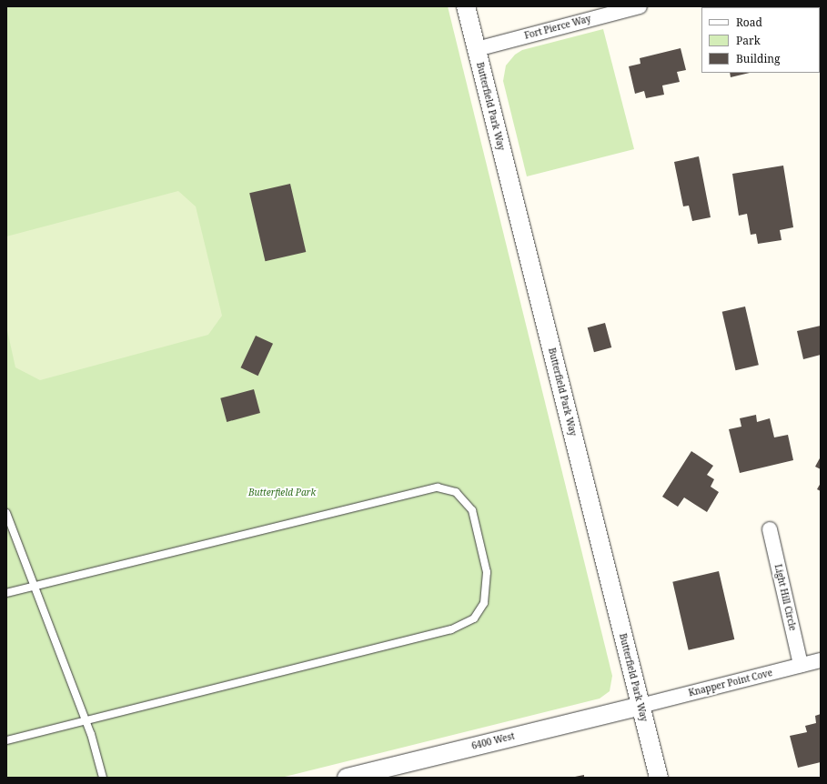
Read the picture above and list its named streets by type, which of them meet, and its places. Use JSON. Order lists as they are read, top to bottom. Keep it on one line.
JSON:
{"streets":{"street":["Fort Pierce Way","Butterfield Park Way","Light Hill Circle","Knapper Point Cove","6400 West"]},"crossings":[["Fort Pierce Way","Butterfield Park Way"],["Butterfield Park Way","Knapper Point Cove"],["Butterfield Park Way","6400 West"],["Light Hill Circle","Knapper Point Cove"],["Knapper Point Cove","6400 West"]],"parks":["Butterfield Park"],"legend":["Road","Park","Building"]}
